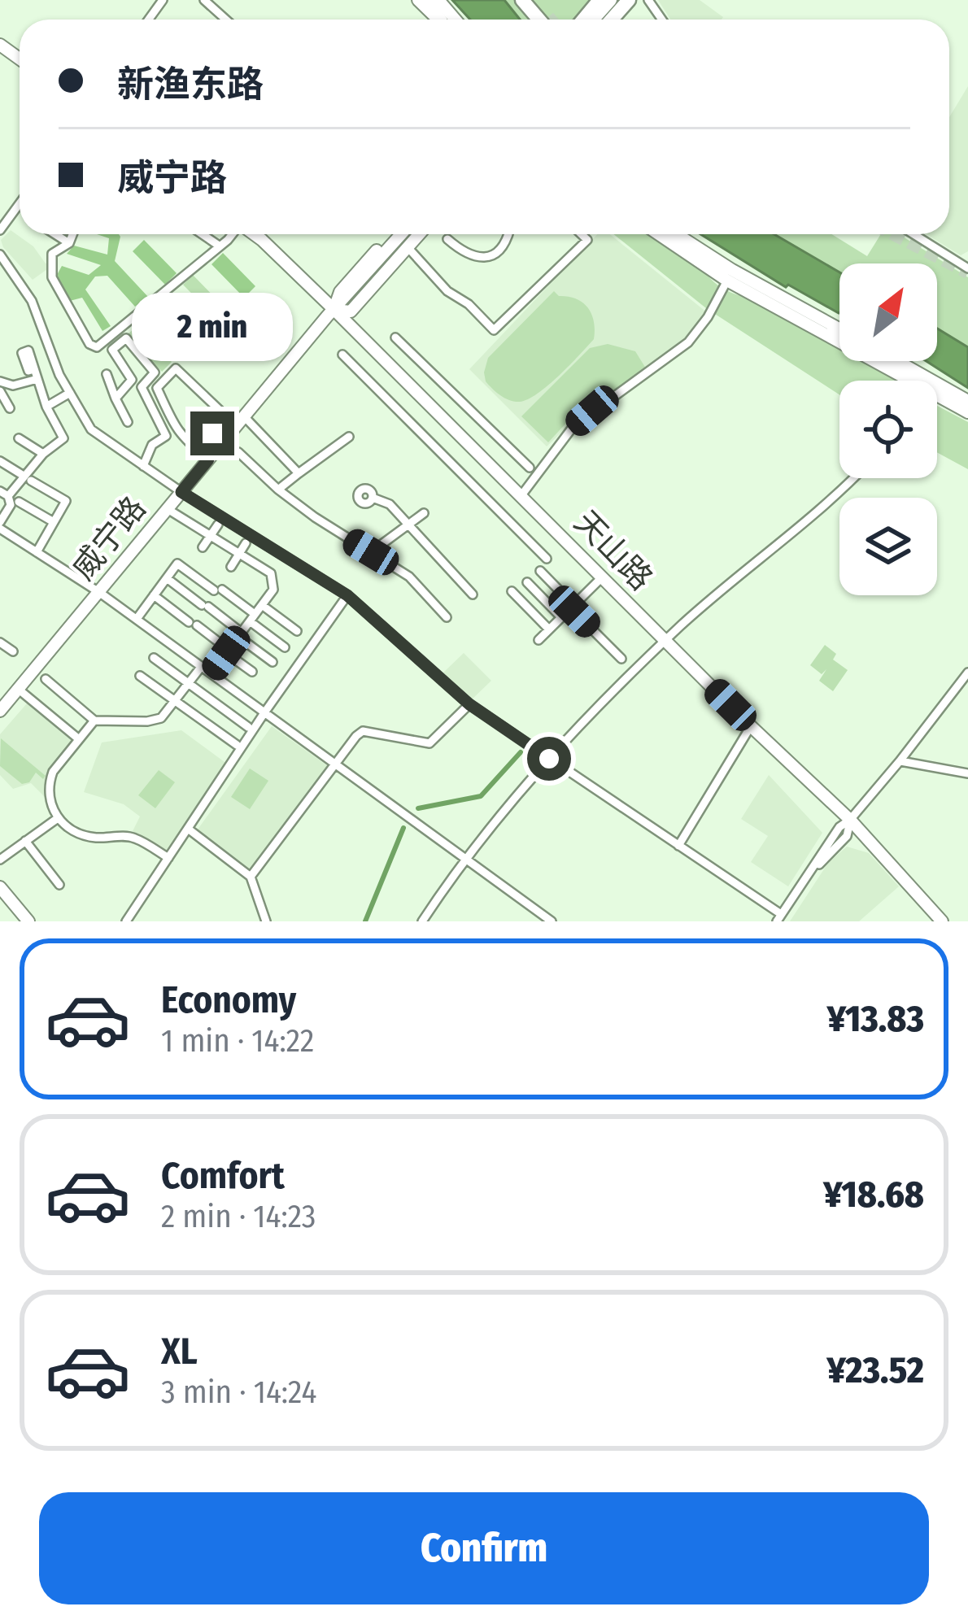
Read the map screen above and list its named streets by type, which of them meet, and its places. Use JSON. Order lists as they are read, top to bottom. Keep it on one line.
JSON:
{"streets":{"main road":["威宁路","天山路"]},"crossings":[["威宁路","天山路"]],"north":"top right","page":{"banner":["新渔东路","威宁路"],"bubble":"2 min","list":[{"name":"Economy","note":"1 min · 14:22","value":"¥13.83"},{"name":"Comfort","note":"2 min · 14:23","value":"¥18.68"},{"name":"XL","note":"3 min · 14:24","value":"¥23.52"}],"buttons":"Confirm"}}
